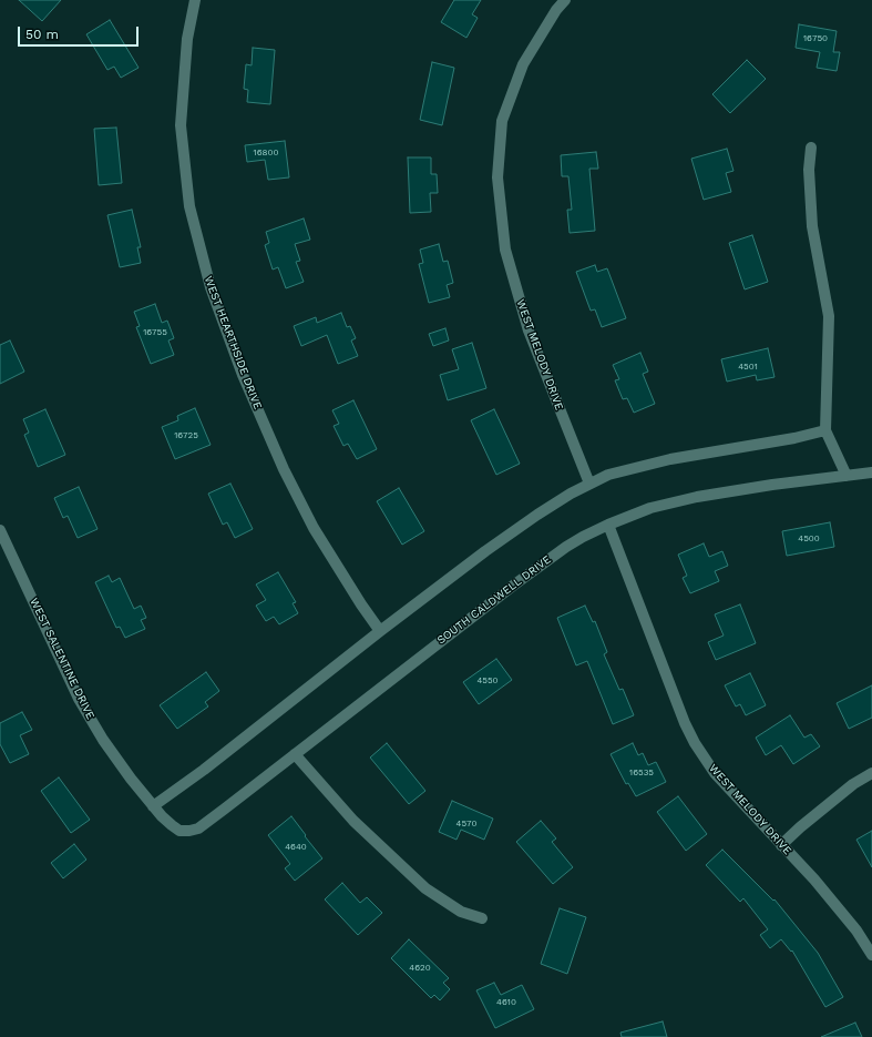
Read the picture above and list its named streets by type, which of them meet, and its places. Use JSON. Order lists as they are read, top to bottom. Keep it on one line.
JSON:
{"streets":{"street":["WEST HEARTHSIDE DRIVE","WEST MELODY DRIVE","SOUTH CALDWELL DRIVE","WEST SALENTINE DRIVE"]},"crossings":[["WEST MELODY DRIVE","SOUTH CALDWELL DRIVE"],["SOUTH CALDWELL DRIVE","WEST SALENTINE DRIVE"]],"house_numbers":["16750","16800","16755","4501","16725","4500","4550","16535","4570","4640","4620","4610"],"scale_bar":"50 m"}
